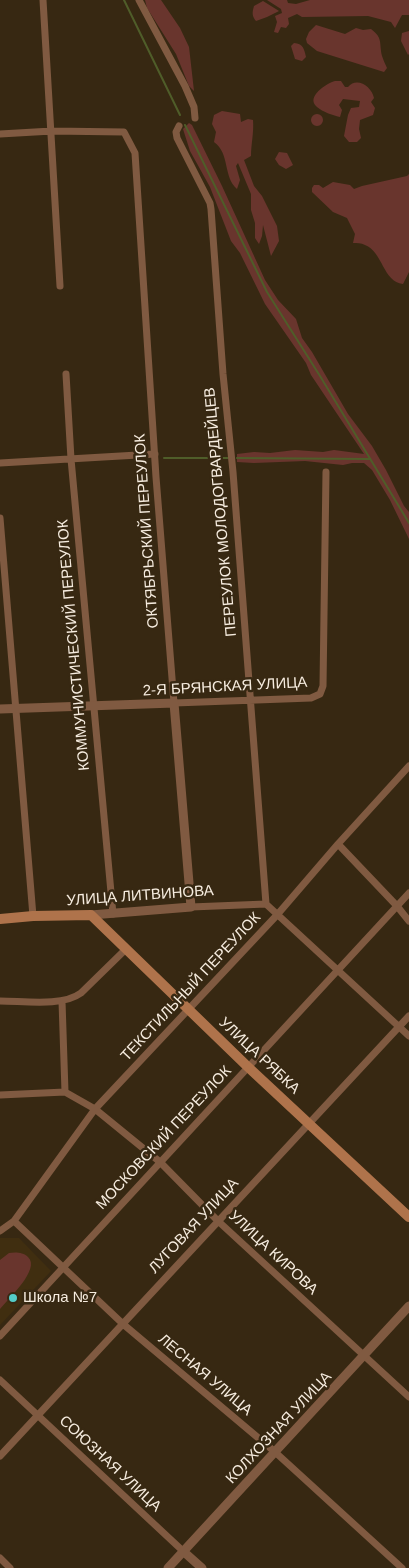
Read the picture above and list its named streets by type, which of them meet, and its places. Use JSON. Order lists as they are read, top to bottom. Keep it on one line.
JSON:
{"streets":{"main road":["УЛИЦА ЛИТВИНОВА","УЛИЦА РЯБКА"],"street":["ПЕРЕУЛОК МОЛОДОГВАРДЕЙЦЕВ","ОКТЯБРЬСКИЙ ПЕРЕУЛОК","КОММУНИСТИЧЕСКИЙ ПЕРЕУЛОК","2-Я БРЯНСКАЯ УЛИЦА","ТЕКСТИЛЬНЫЙ ПЕРЕУЛОК","МОСКОВСКИЙ ПЕРЕУЛОК","ЛУГОВАЯ УЛИЦА","УЛИЦА КИРОВА","ЛЕСНАЯ УЛИЦА","КОЛХОЗНАЯ УЛИЦА","СОЮЗНАЯ УЛИЦА"]},"crossings":[["ПЕРЕУЛОК МОЛОДОГВАРДЕЙЦЕВ","2-Я БРЯНСКАЯ УЛИЦА"],["ПЕРЕУЛОК МОЛОДОГВАРДЕЙЦЕВ","УЛИЦА ЛИТВИНОВА"],["ОКТЯБРЬСКИЙ ПЕРЕУЛОК","2-Я БРЯНСКАЯ УЛИЦА"],["ОКТЯБРЬСКИЙ ПЕРЕУЛОК","УЛИЦА ЛИТВИНОВА"],["КОММУНИСТИЧЕСКИЙ ПЕРЕУЛОК","2-Я БРЯНСКАЯ УЛИЦА"],["КОММУНИСТИЧЕСКИЙ ПЕРЕУЛОК","УЛИЦА ЛИТВИНОВА"],["УЛИЦА ЛИТВИНОВА","УЛИЦА РЯБКА"],["ТЕКСТИЛЬНЫЙ ПЕРЕУЛОК","УЛИЦА РЯБКА"],["ТЕКСТИЛЬНЫЙ ПЕРЕУЛОК","УЛИЦА КИРОВА"],["ТЕКСТИЛЬНЫЙ ПЕРЕУЛОК","ЛЕСНАЯ УЛИЦА"],["УЛИЦА РЯБКА","МОСКОВСКИЙ ПЕРЕУЛОК"],["УЛИЦА РЯБКА","ЛУГОВАЯ УЛИЦА"],["МОСКОВСКИЙ ПЕРЕУЛОК","УЛИЦА КИРОВА"],["МОСКОВСКИЙ ПЕРЕУЛОК","ЛЕСНАЯ УЛИЦА"],["ЛУГОВАЯ УЛИЦА","УЛИЦА КИРОВА"],["ЛУГОВАЯ УЛИЦА","ЛЕСНАЯ УЛИЦА"],["ЛУГОВАЯ УЛИЦА","СОЮЗНАЯ УЛИЦА"],["УЛИЦА КИРОВА","КОЛХОЗНАЯ УЛИЦА"],["ЛЕСНАЯ УЛИЦА","КОЛХОЗНАЯ УЛИЦА"],["КОЛХОЗНАЯ УЛИЦА","СОЮЗНАЯ УЛИЦА"]],"places":["Школа №7"]}
